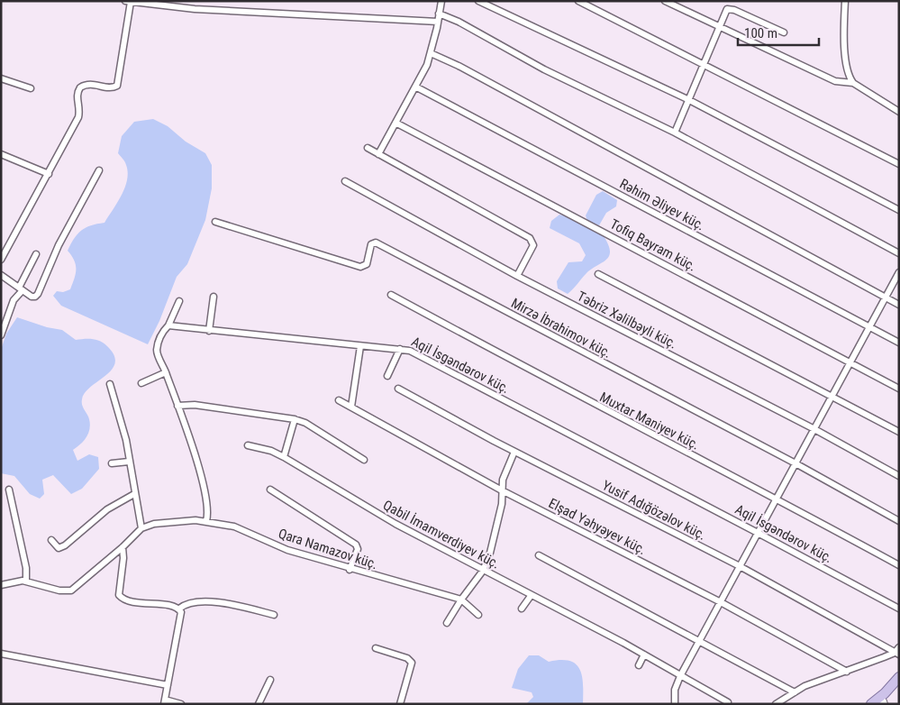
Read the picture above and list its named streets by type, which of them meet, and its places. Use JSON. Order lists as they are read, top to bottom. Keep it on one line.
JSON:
{"streets":{"street":["Rəhim Əliyev küç.","Tofiq Bayram küç.","Təbriz Xəlilbəyli küç.","Mirzə İbrahimov küç.","Aqil İsgəndərov küç.","Muxtar Maniyev küç.","Yusif Adığözəlov küç.","Elşad Yəhyəyev küç.","Qabil İmamverdiyev küç.","Qara Namazov küç."]},"scale_bar":"100 m"}
